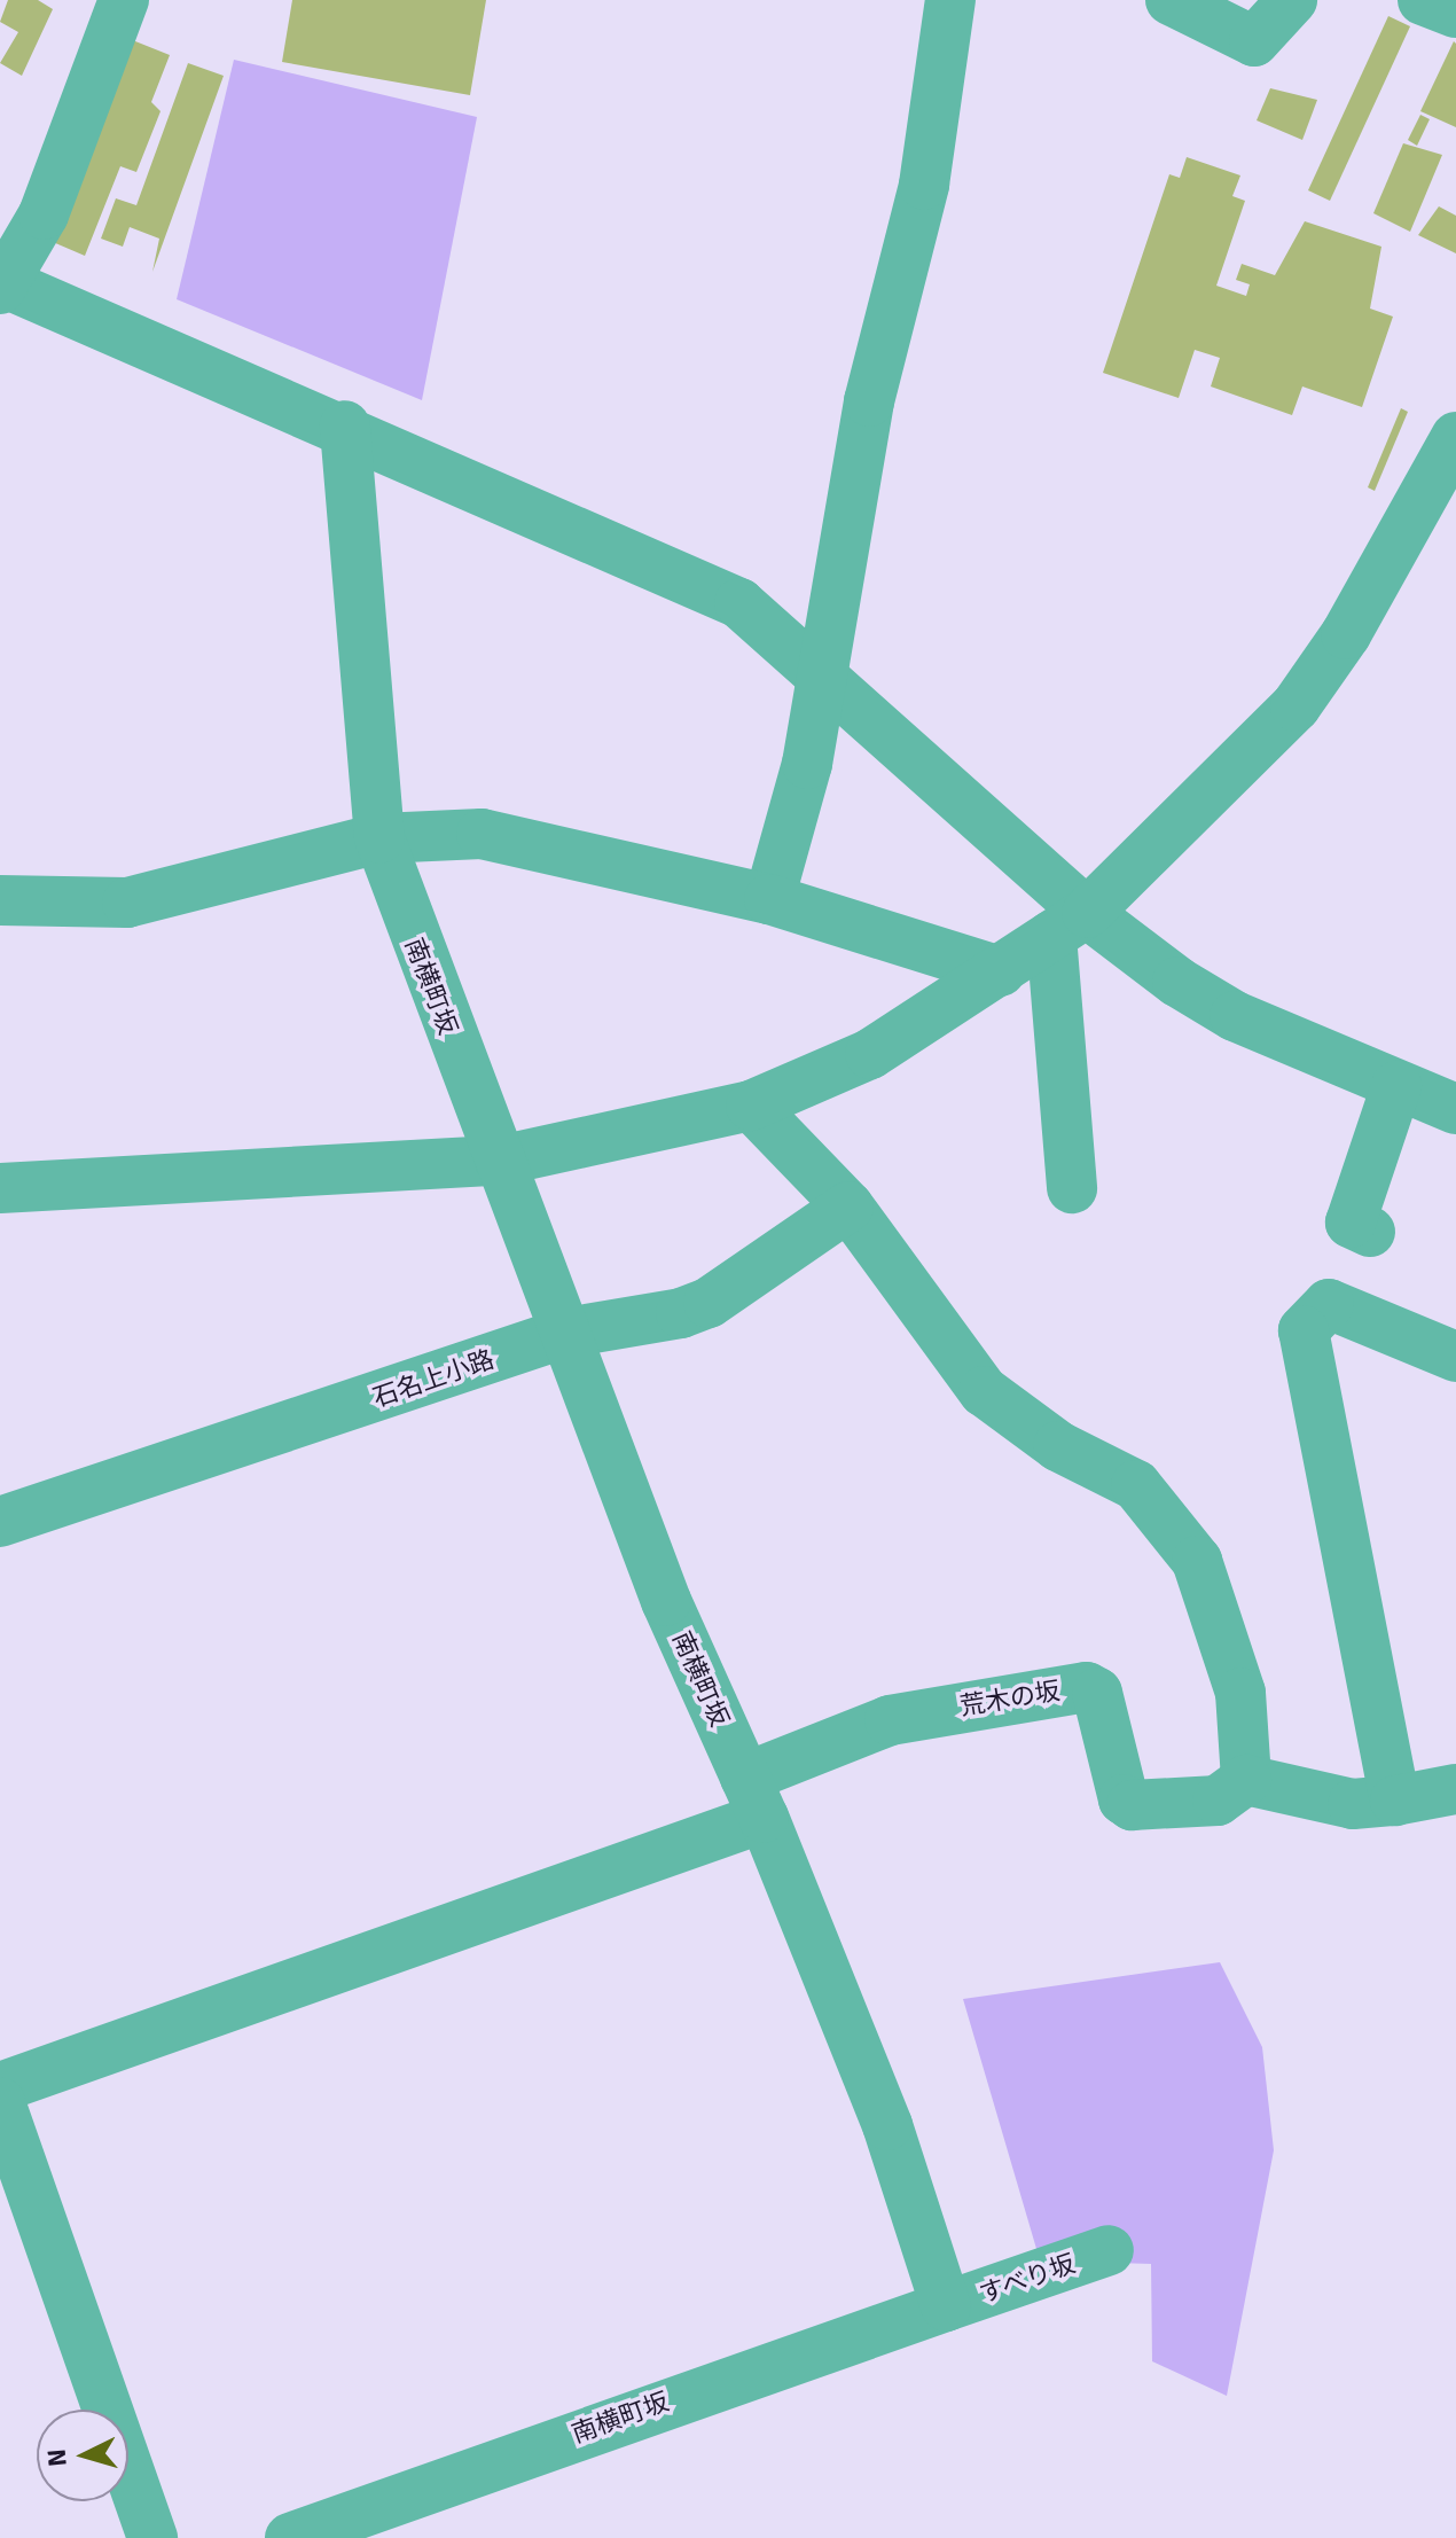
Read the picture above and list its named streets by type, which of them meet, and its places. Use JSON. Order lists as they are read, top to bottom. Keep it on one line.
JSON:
{"streets":{"street":["南横町坂","石名上小路","荒木の坂","すべり坂"]},"crossings":[["南横町坂","石名上小路"],["南横町坂","荒木の坂"],["南横町坂","すべり坂"]],"north":"left"}
